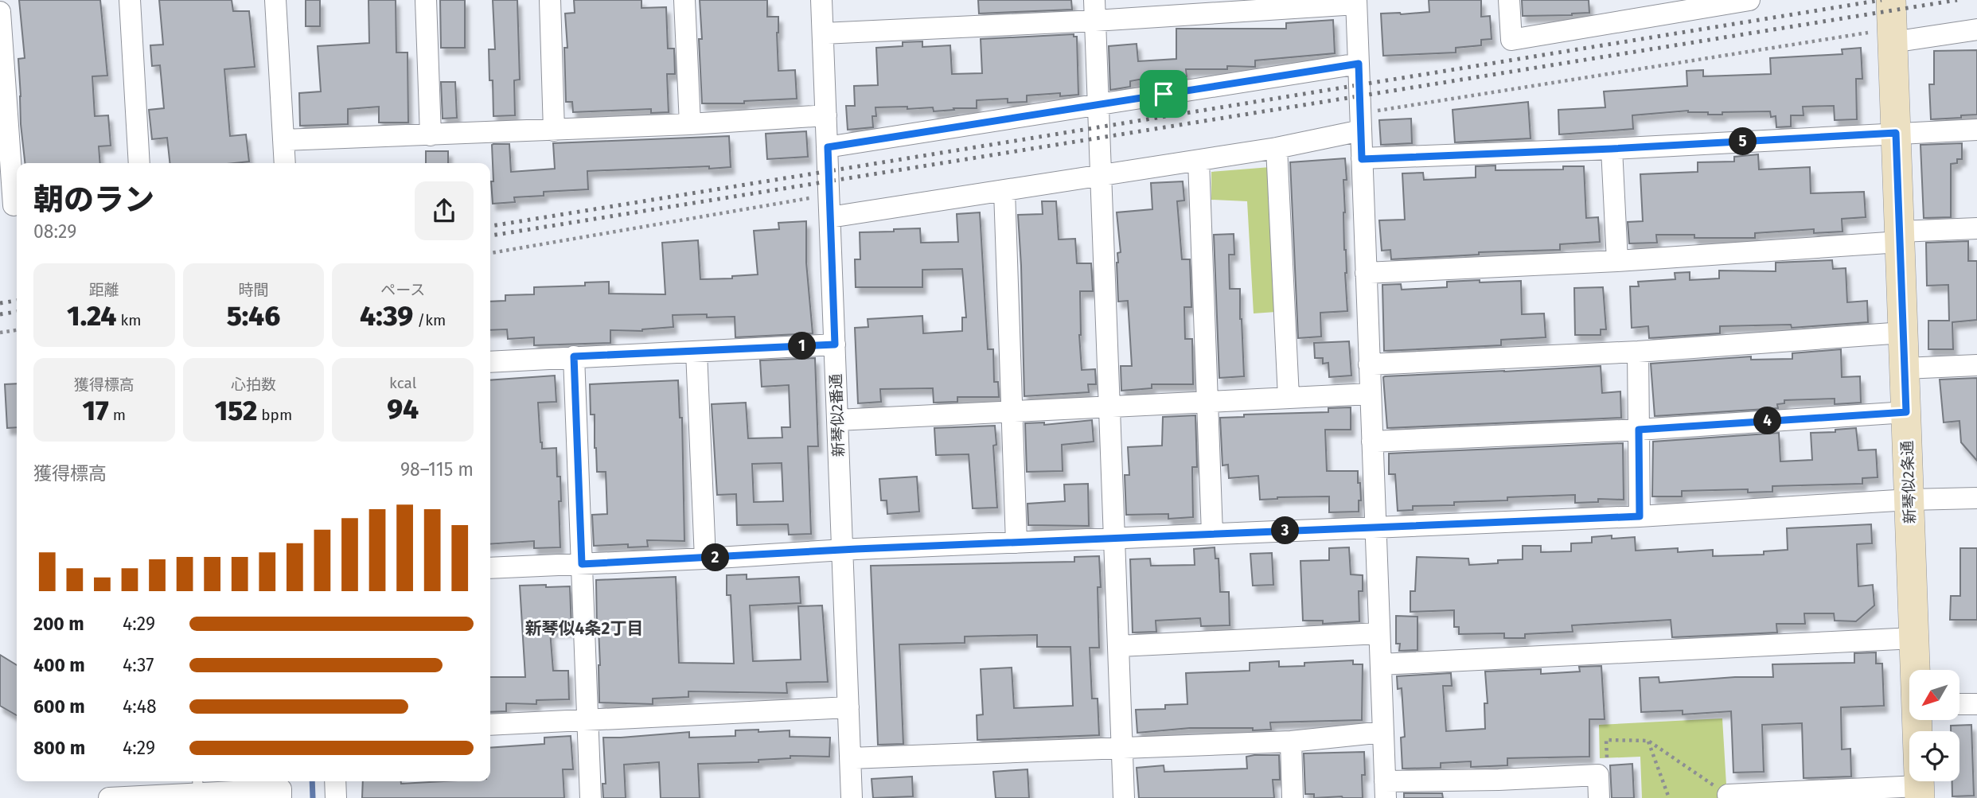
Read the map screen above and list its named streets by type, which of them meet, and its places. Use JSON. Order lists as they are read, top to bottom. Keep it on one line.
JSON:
{"streets":{"street":["新琴似2番通","新琴似2条通"]},"districts":["新琴似4条2丁目"],"north":"bottom left","page":{"pins":["5","1","4","3","2"],"heading":["朝のラン","08:29"],"stats":[["距離","1.24 km"],["時間","5:46"],["ペース","4:39 /km"],["獲得標高","17 m"],["心拍数","152 bpm"],["kcal","94"]],"chart":["獲得標高","98–115 m"],"list":[{"name":"200 m","note":"4:29"},{"name":"400 m","note":"4:37"},{"name":"600 m","note":"4:48"},{"name":"800 m","note":"4:29"}]}}
